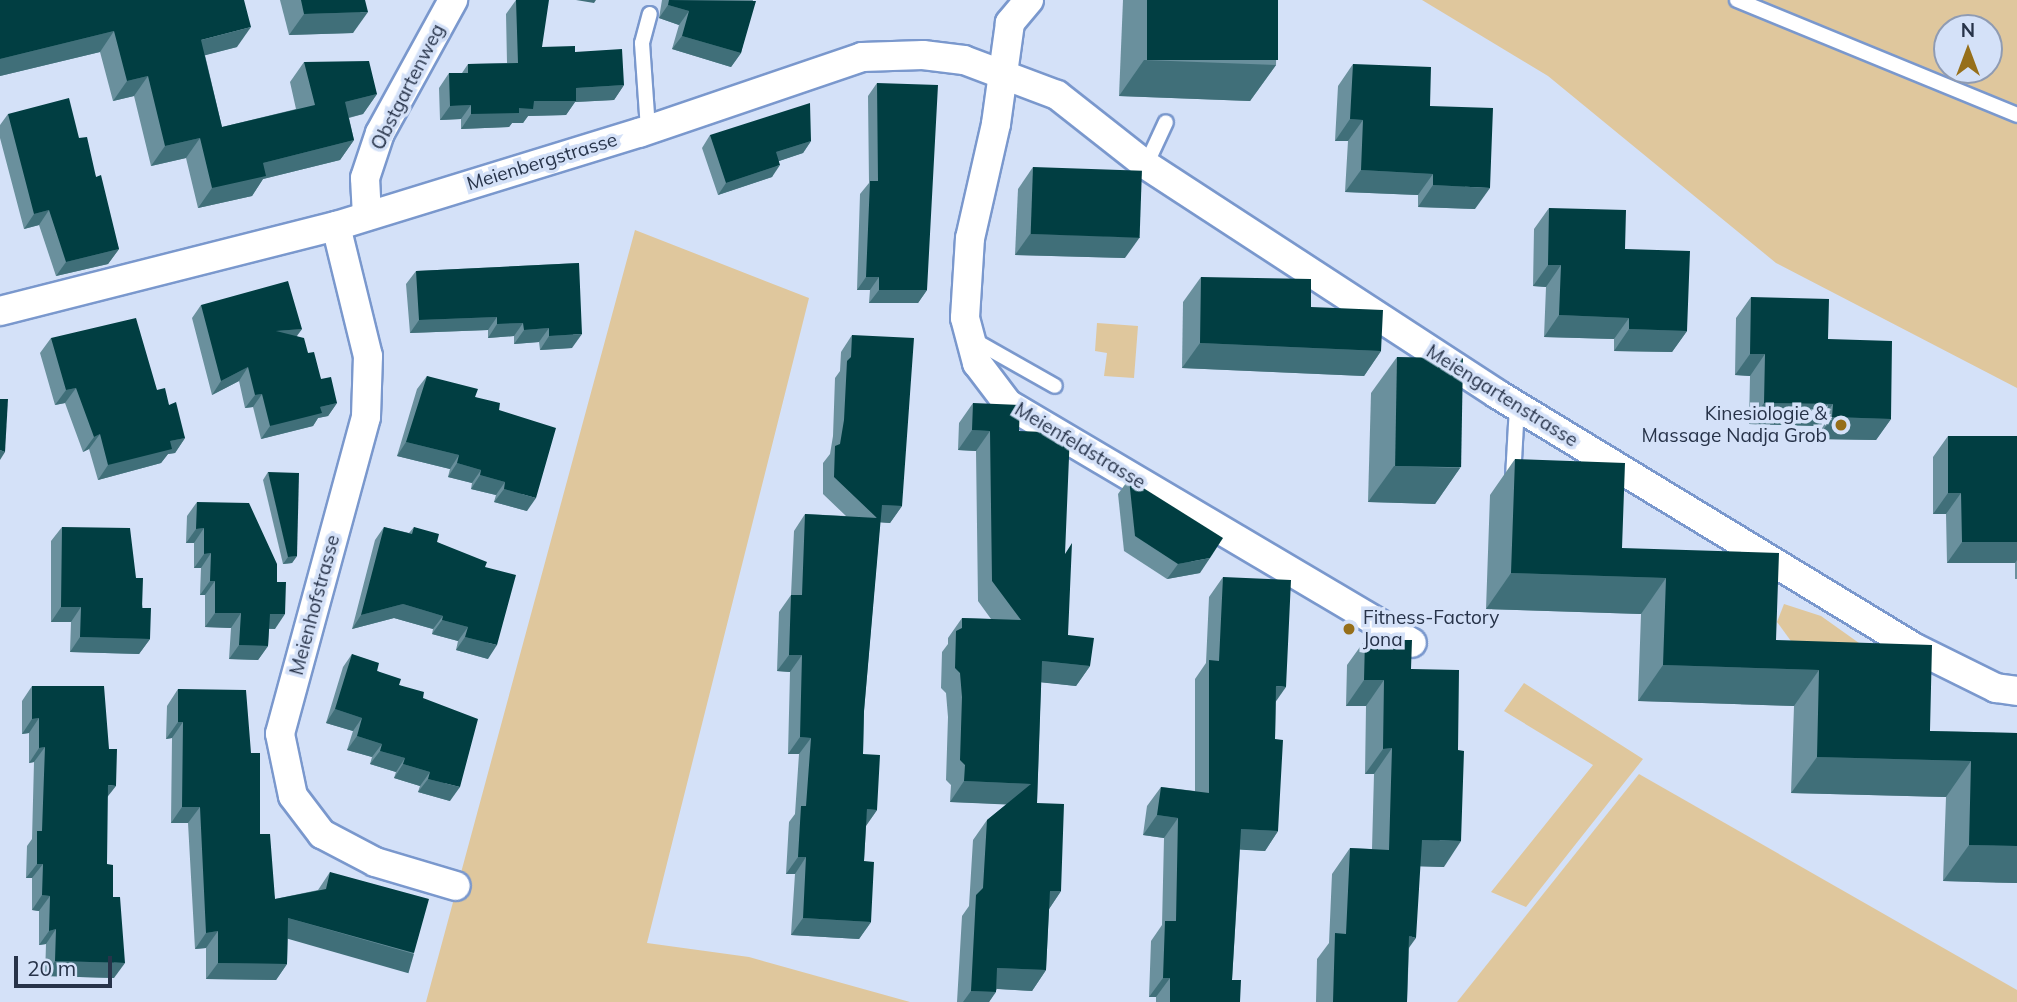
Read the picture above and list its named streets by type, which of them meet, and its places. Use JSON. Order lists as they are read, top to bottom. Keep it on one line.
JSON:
{"streets":{"street":["Obstgartenweg","Meienbergstrasse","Meiengartenstrasse","Meienfeldstrasse","Meienhofstrasse"]},"crossings":[["Obstgartenweg","Meienbergstrasse"],["Meienbergstrasse","Meiengartenstrasse"],["Meienbergstrasse","Meienfeldstrasse"],["Meienbergstrasse","Meienhofstrasse"],["Meiengartenstrasse","Meienfeldstrasse"]],"places":["Kinesiologie & Massage Nadja Grob","Fitness-Factory Jona"],"scale_bar":"20 m","north":"top"}
